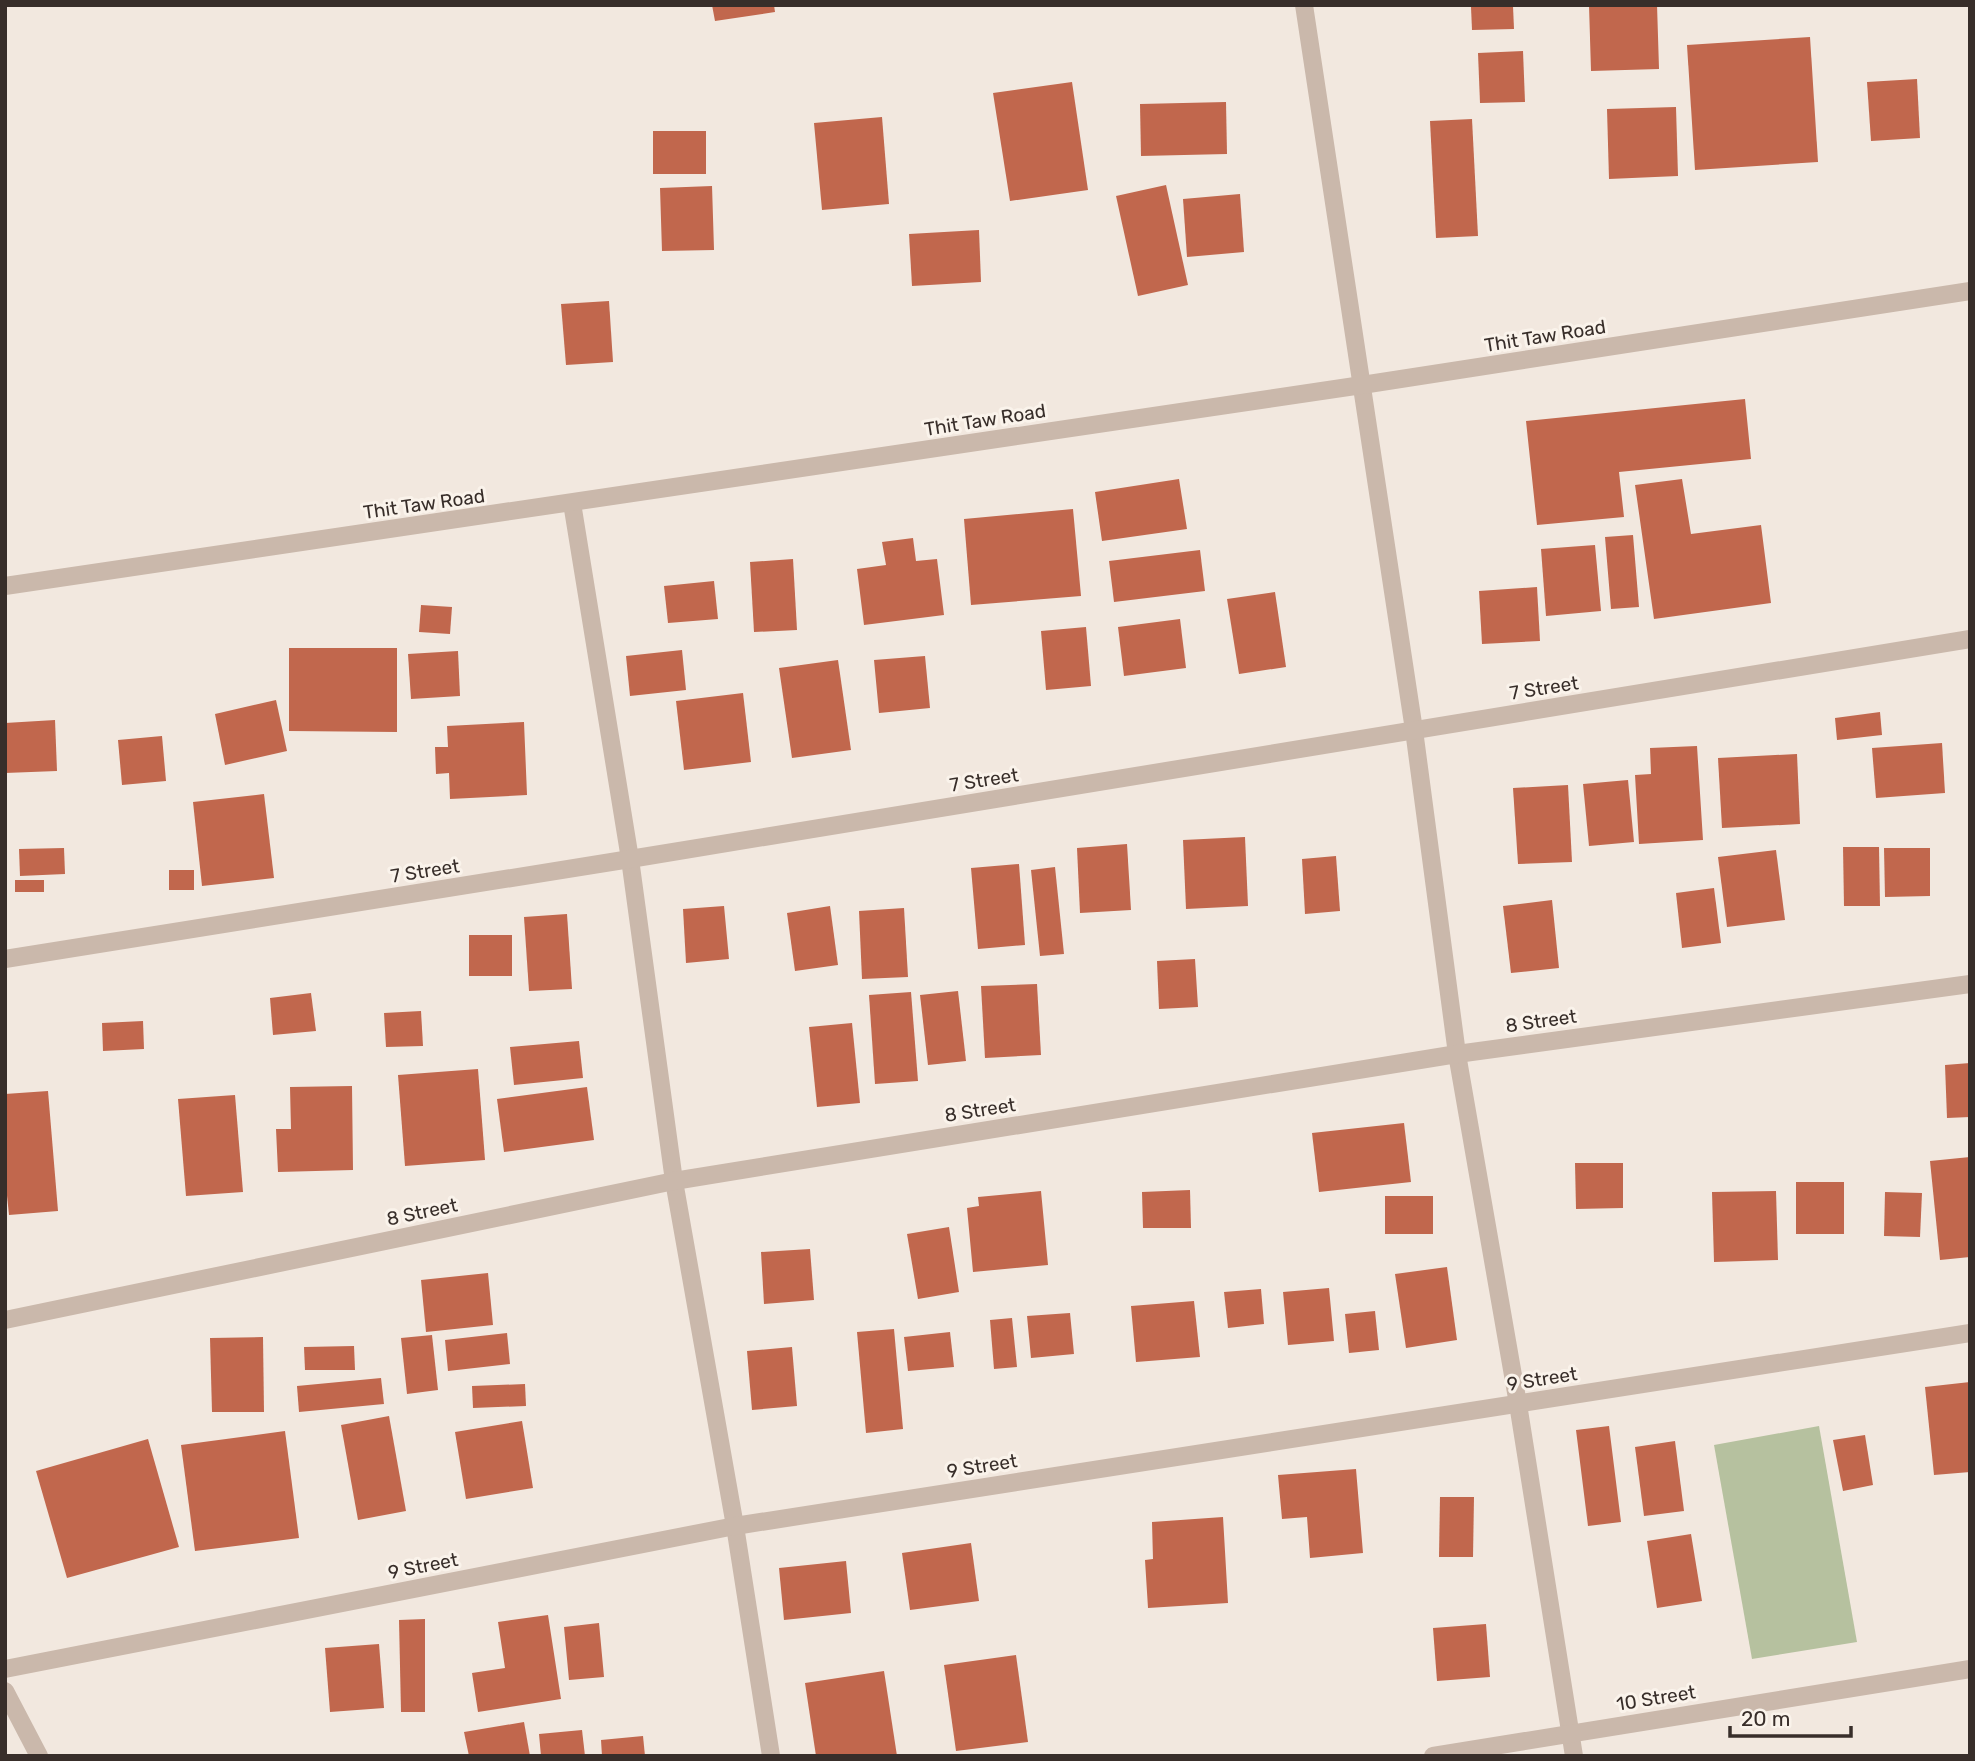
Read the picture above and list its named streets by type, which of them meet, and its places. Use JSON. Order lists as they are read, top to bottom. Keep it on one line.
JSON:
{"streets":{"street":["Thit Taw Road","7 Street","8 Street","9 Street","10 Street"]},"scale_bar":"20 m"}
